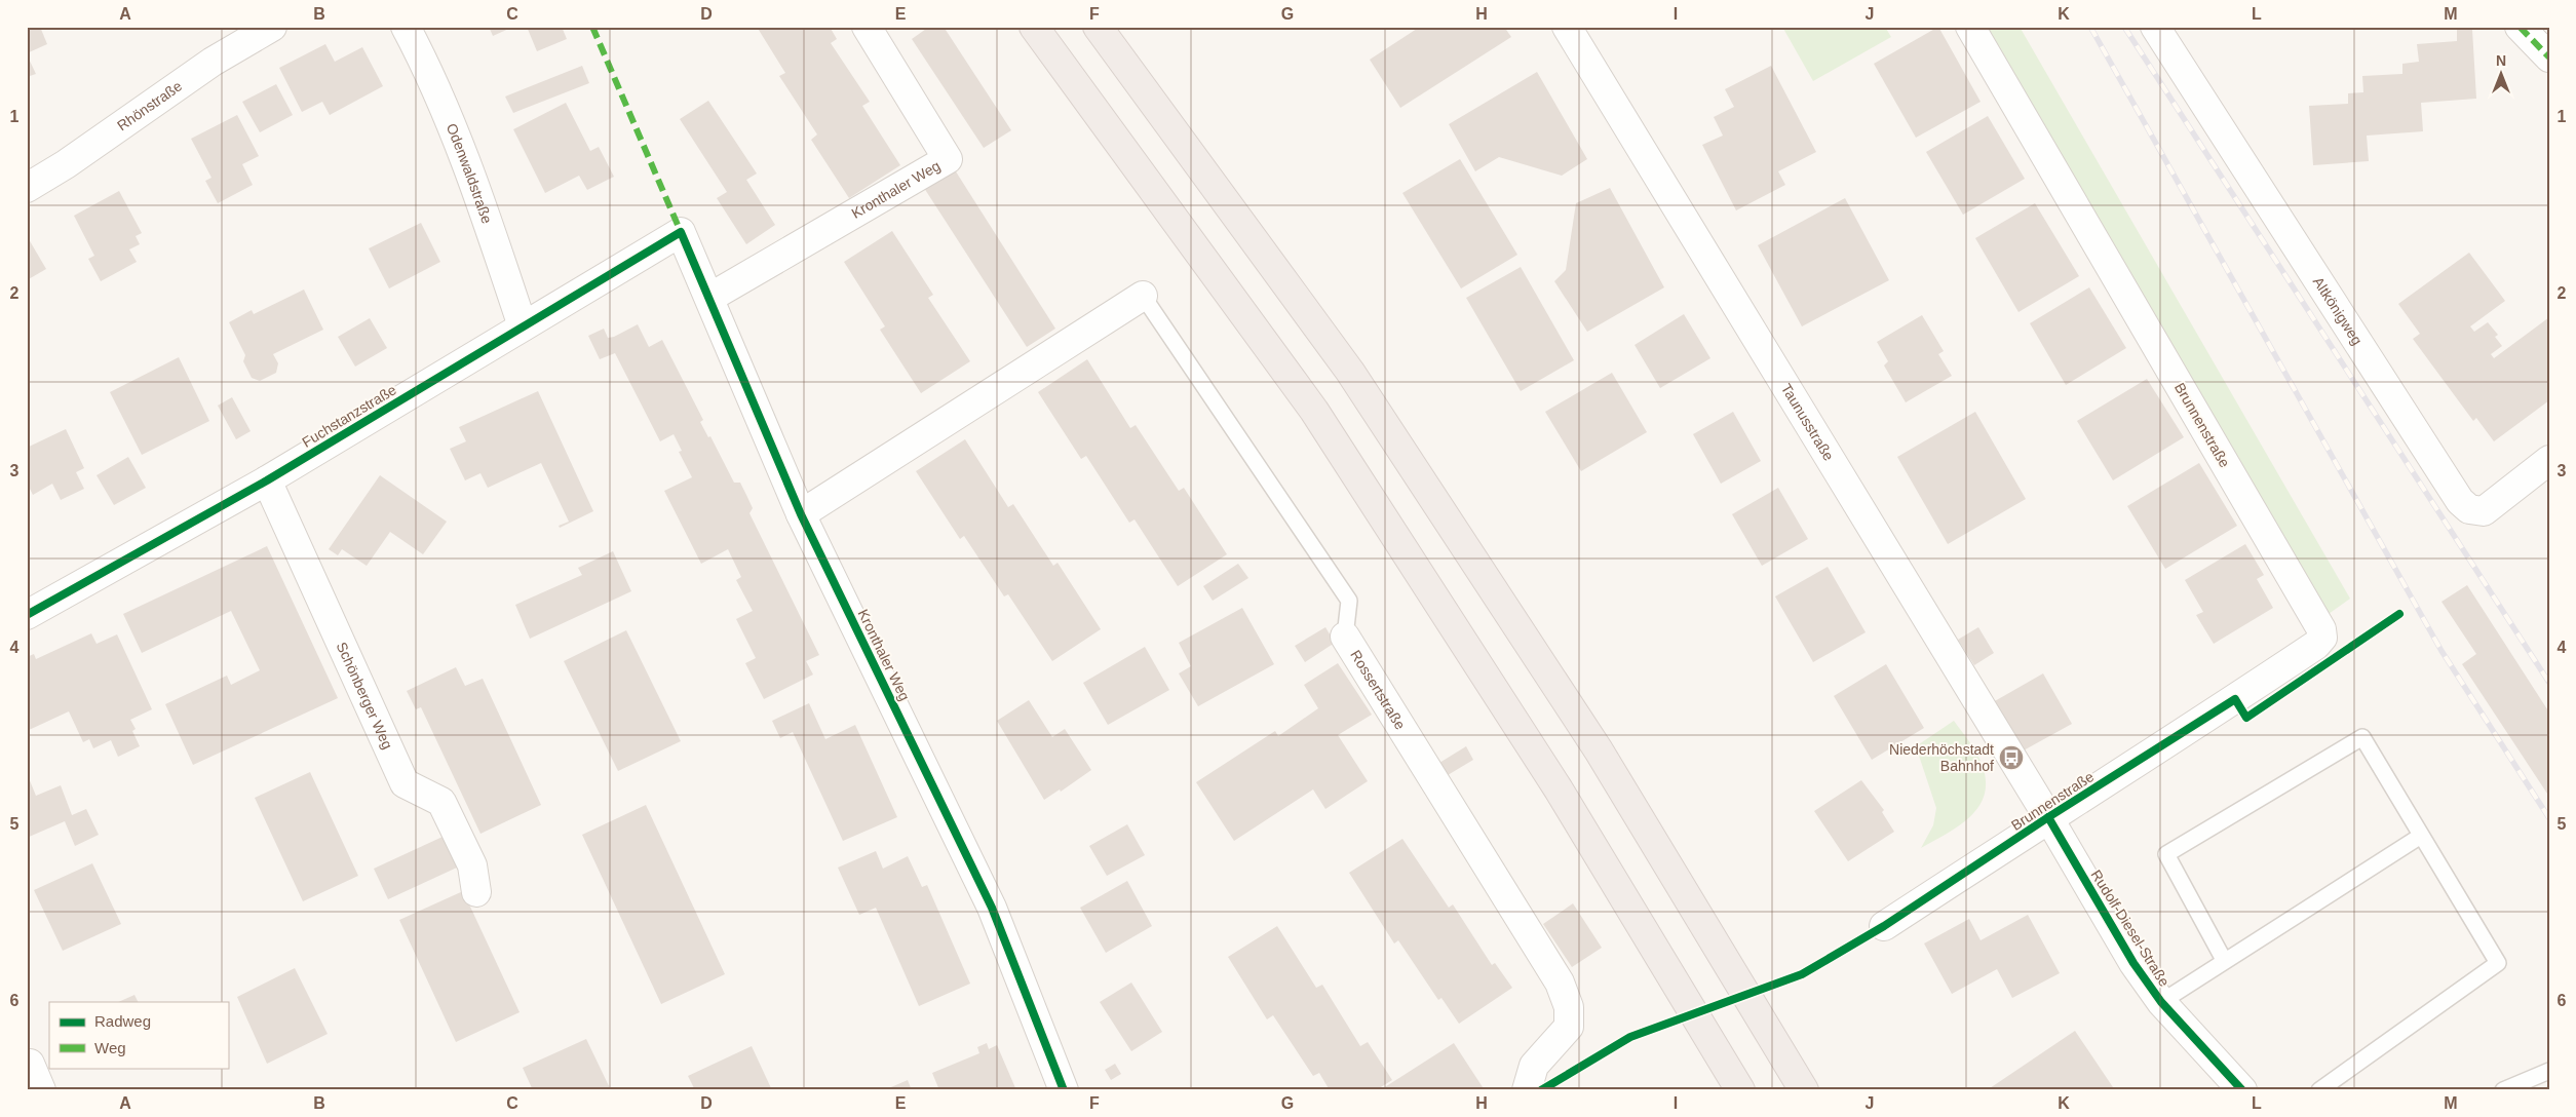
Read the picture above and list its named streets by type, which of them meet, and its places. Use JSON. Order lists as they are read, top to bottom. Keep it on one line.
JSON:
{"streets":{"street":["Rhönstraße","Odenwaldstraße","Kronthaler Weg","Altkönigweg","Fuchstanzstraße","Taunusstraße","Brunnenstraße","Rossertstraße","Schönberger Weg","Rudolf-Diesel-Straße"]},"crossings":[["Odenwaldstraße","Fuchstanzstraße"],["Kronthaler Weg","Fuchstanzstraße"],["Fuchstanzstraße","Schönberger Weg"],["Taunusstraße","Brunnenstraße"],["Taunusstraße","Rudolf-Diesel-Straße"],["Brunnenstraße","Rudolf-Diesel-Straße"]],"places":{"bus stop":["Niederhöchstadt Bahnhof"]},"legend":["Radweg","Weg"],"north":"top","grid":{"columns":["A","B","C","D","E","F","G","H","I","J","K","L","M"],"rows":["1","2","3","4","5","6"]}}
